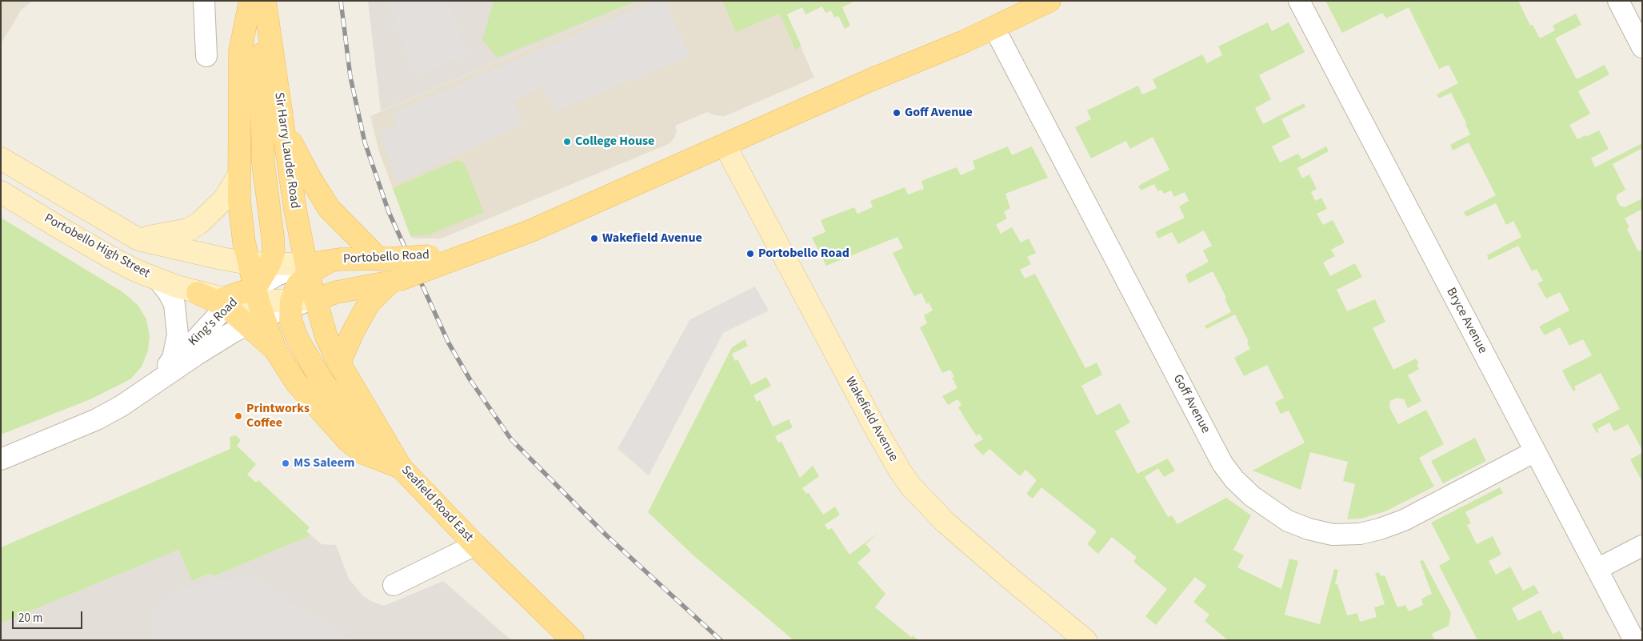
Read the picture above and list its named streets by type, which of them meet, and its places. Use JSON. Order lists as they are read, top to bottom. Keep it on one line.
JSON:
{"streets":{"main road":["Sir Harry Lauder Road","Portobello High Street","Portobello Road","Wakefield Avenue","Seafield Road East"],"street":["Bryce Avenue","King's Road","Goff Avenue"]},"crossings":[["Sir Harry Lauder Road","Portobello Road"],["Sir Harry Lauder Road","King's Road"],["Sir Harry Lauder Road","Seafield Road East"],["Portobello High Street","King's Road"],["Portobello Road","King's Road"],["Portobello Road","Goff Avenue"],["Portobello Road","Wakefield Avenue"],["Portobello Road","Seafield Road East"],["Bryce Avenue","Goff Avenue"]],"places":["Goff Avenue","College House","Wakefield Avenue","Portobello Road","Printworks Coffee","MS Saleem"],"scale_bar":"20 m"}
